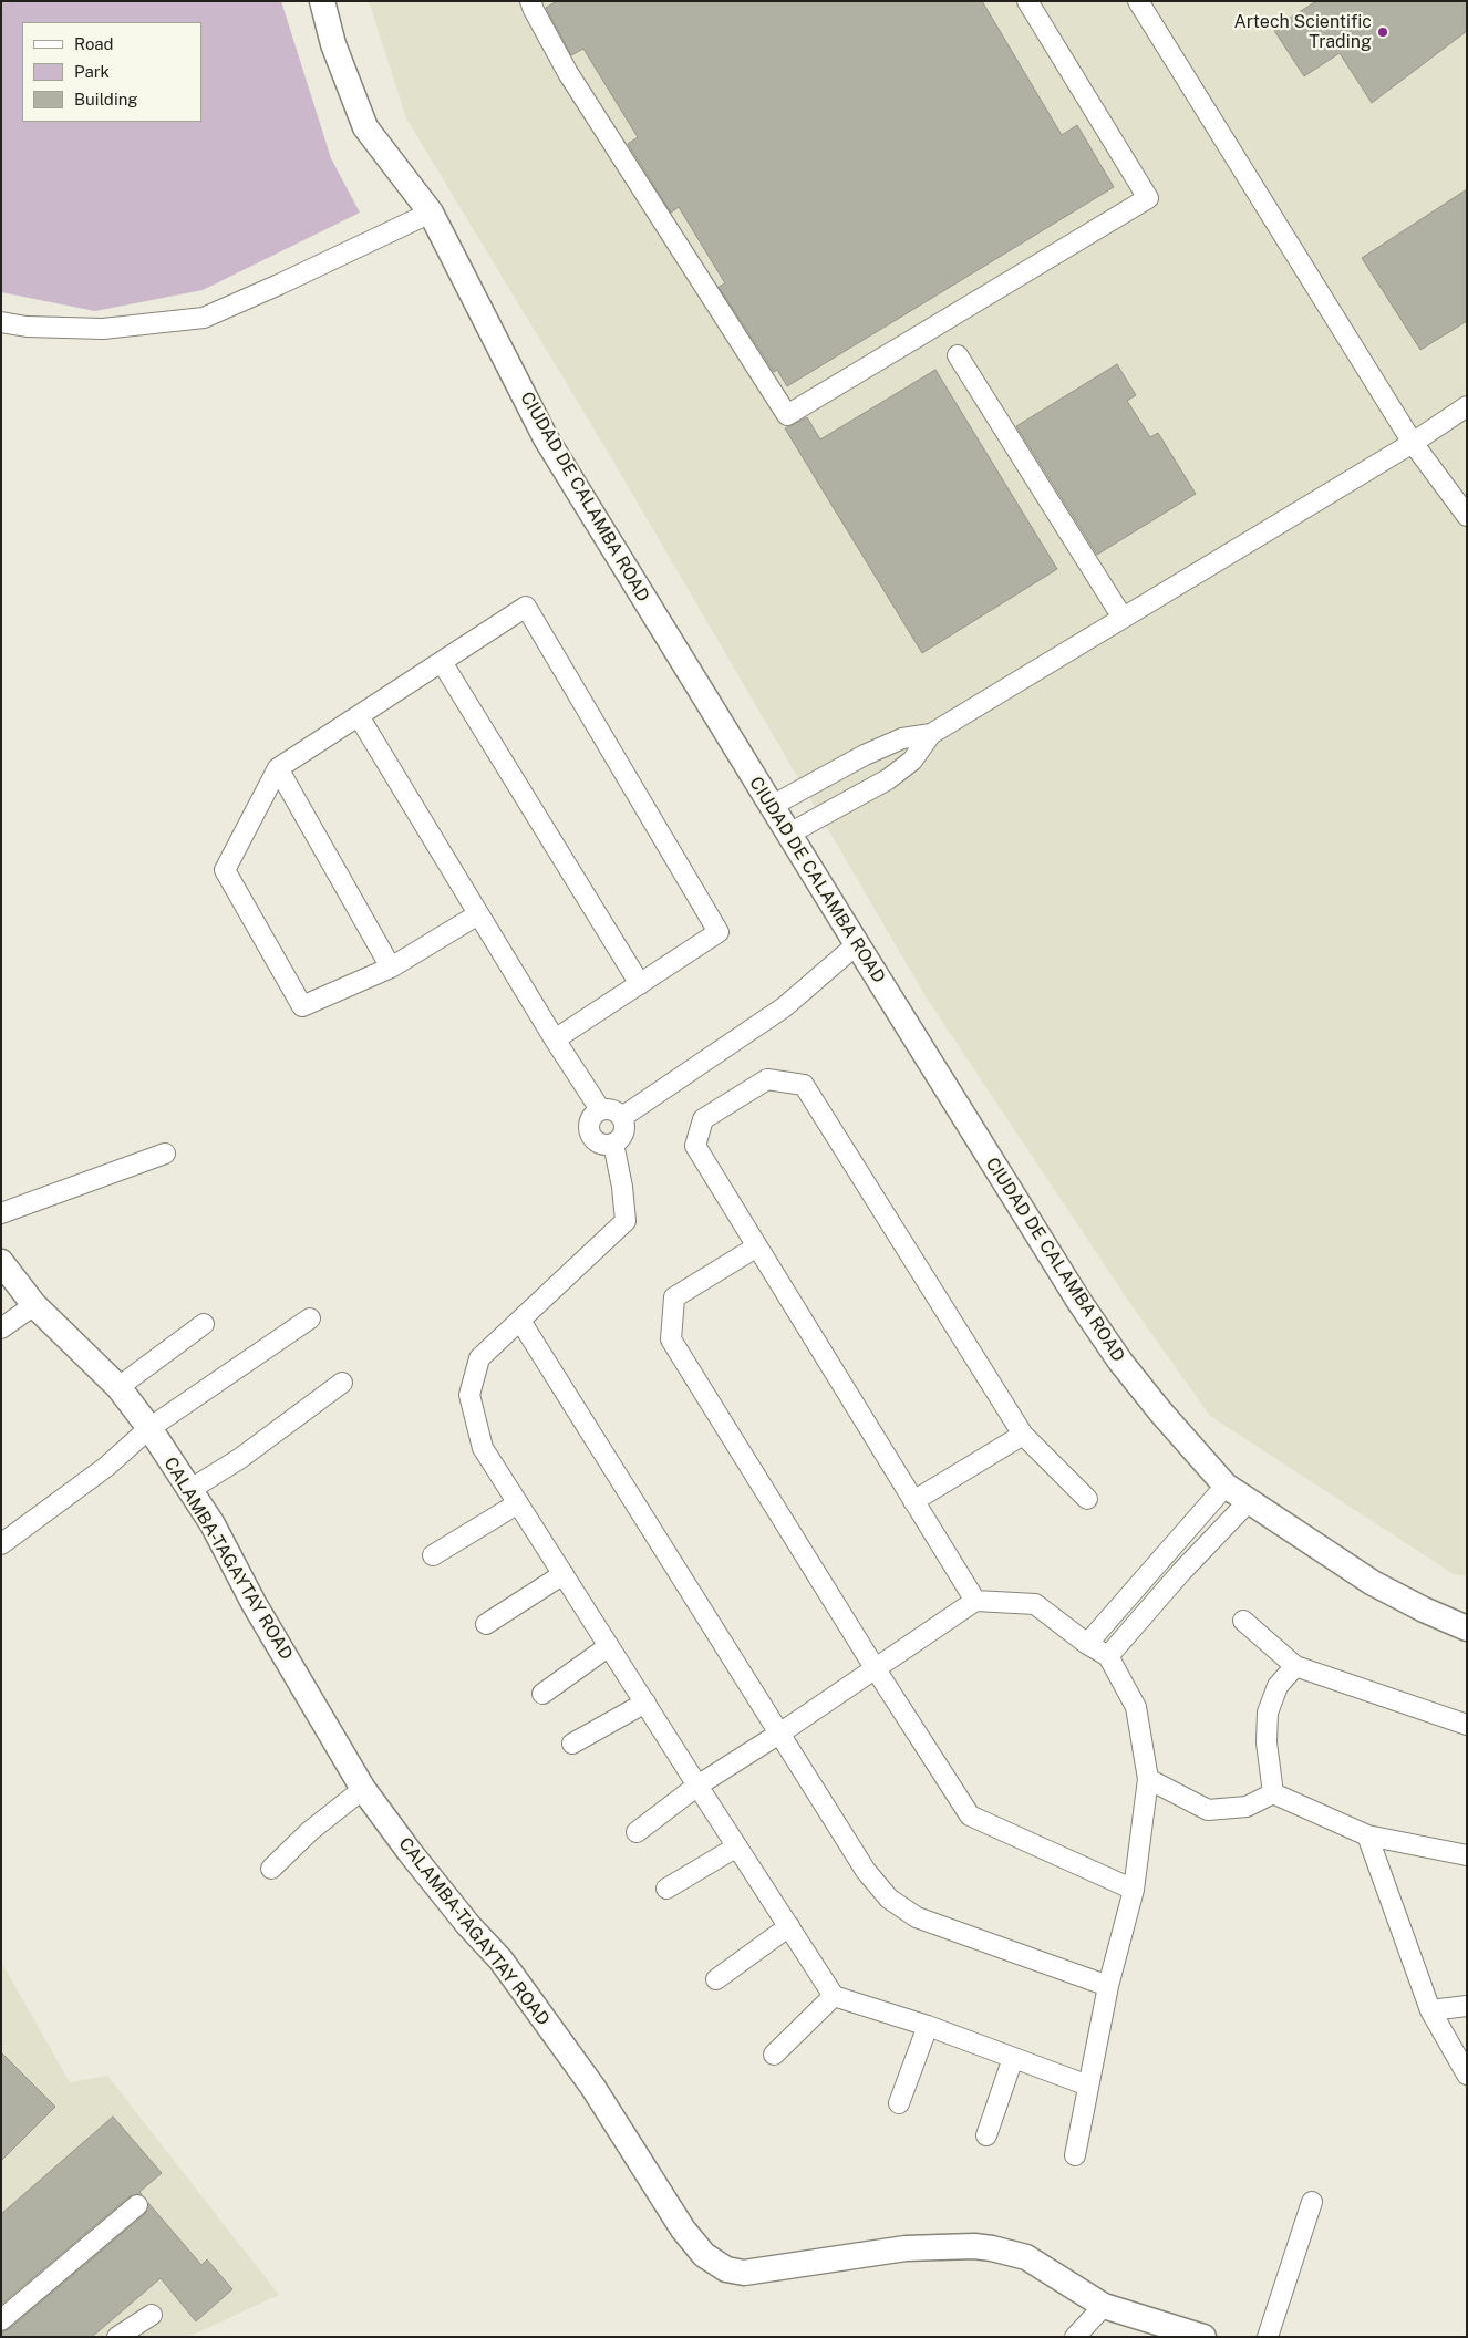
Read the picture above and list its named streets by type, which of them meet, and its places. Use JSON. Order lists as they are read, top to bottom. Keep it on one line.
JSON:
{"streets":{"main road":["CIUDAD DE CALAMBA ROAD","CALAMBA-TAGAYTAY ROAD"]},"places":["Artech Scientific Trading"],"legend":["Road","Park","Building"]}
